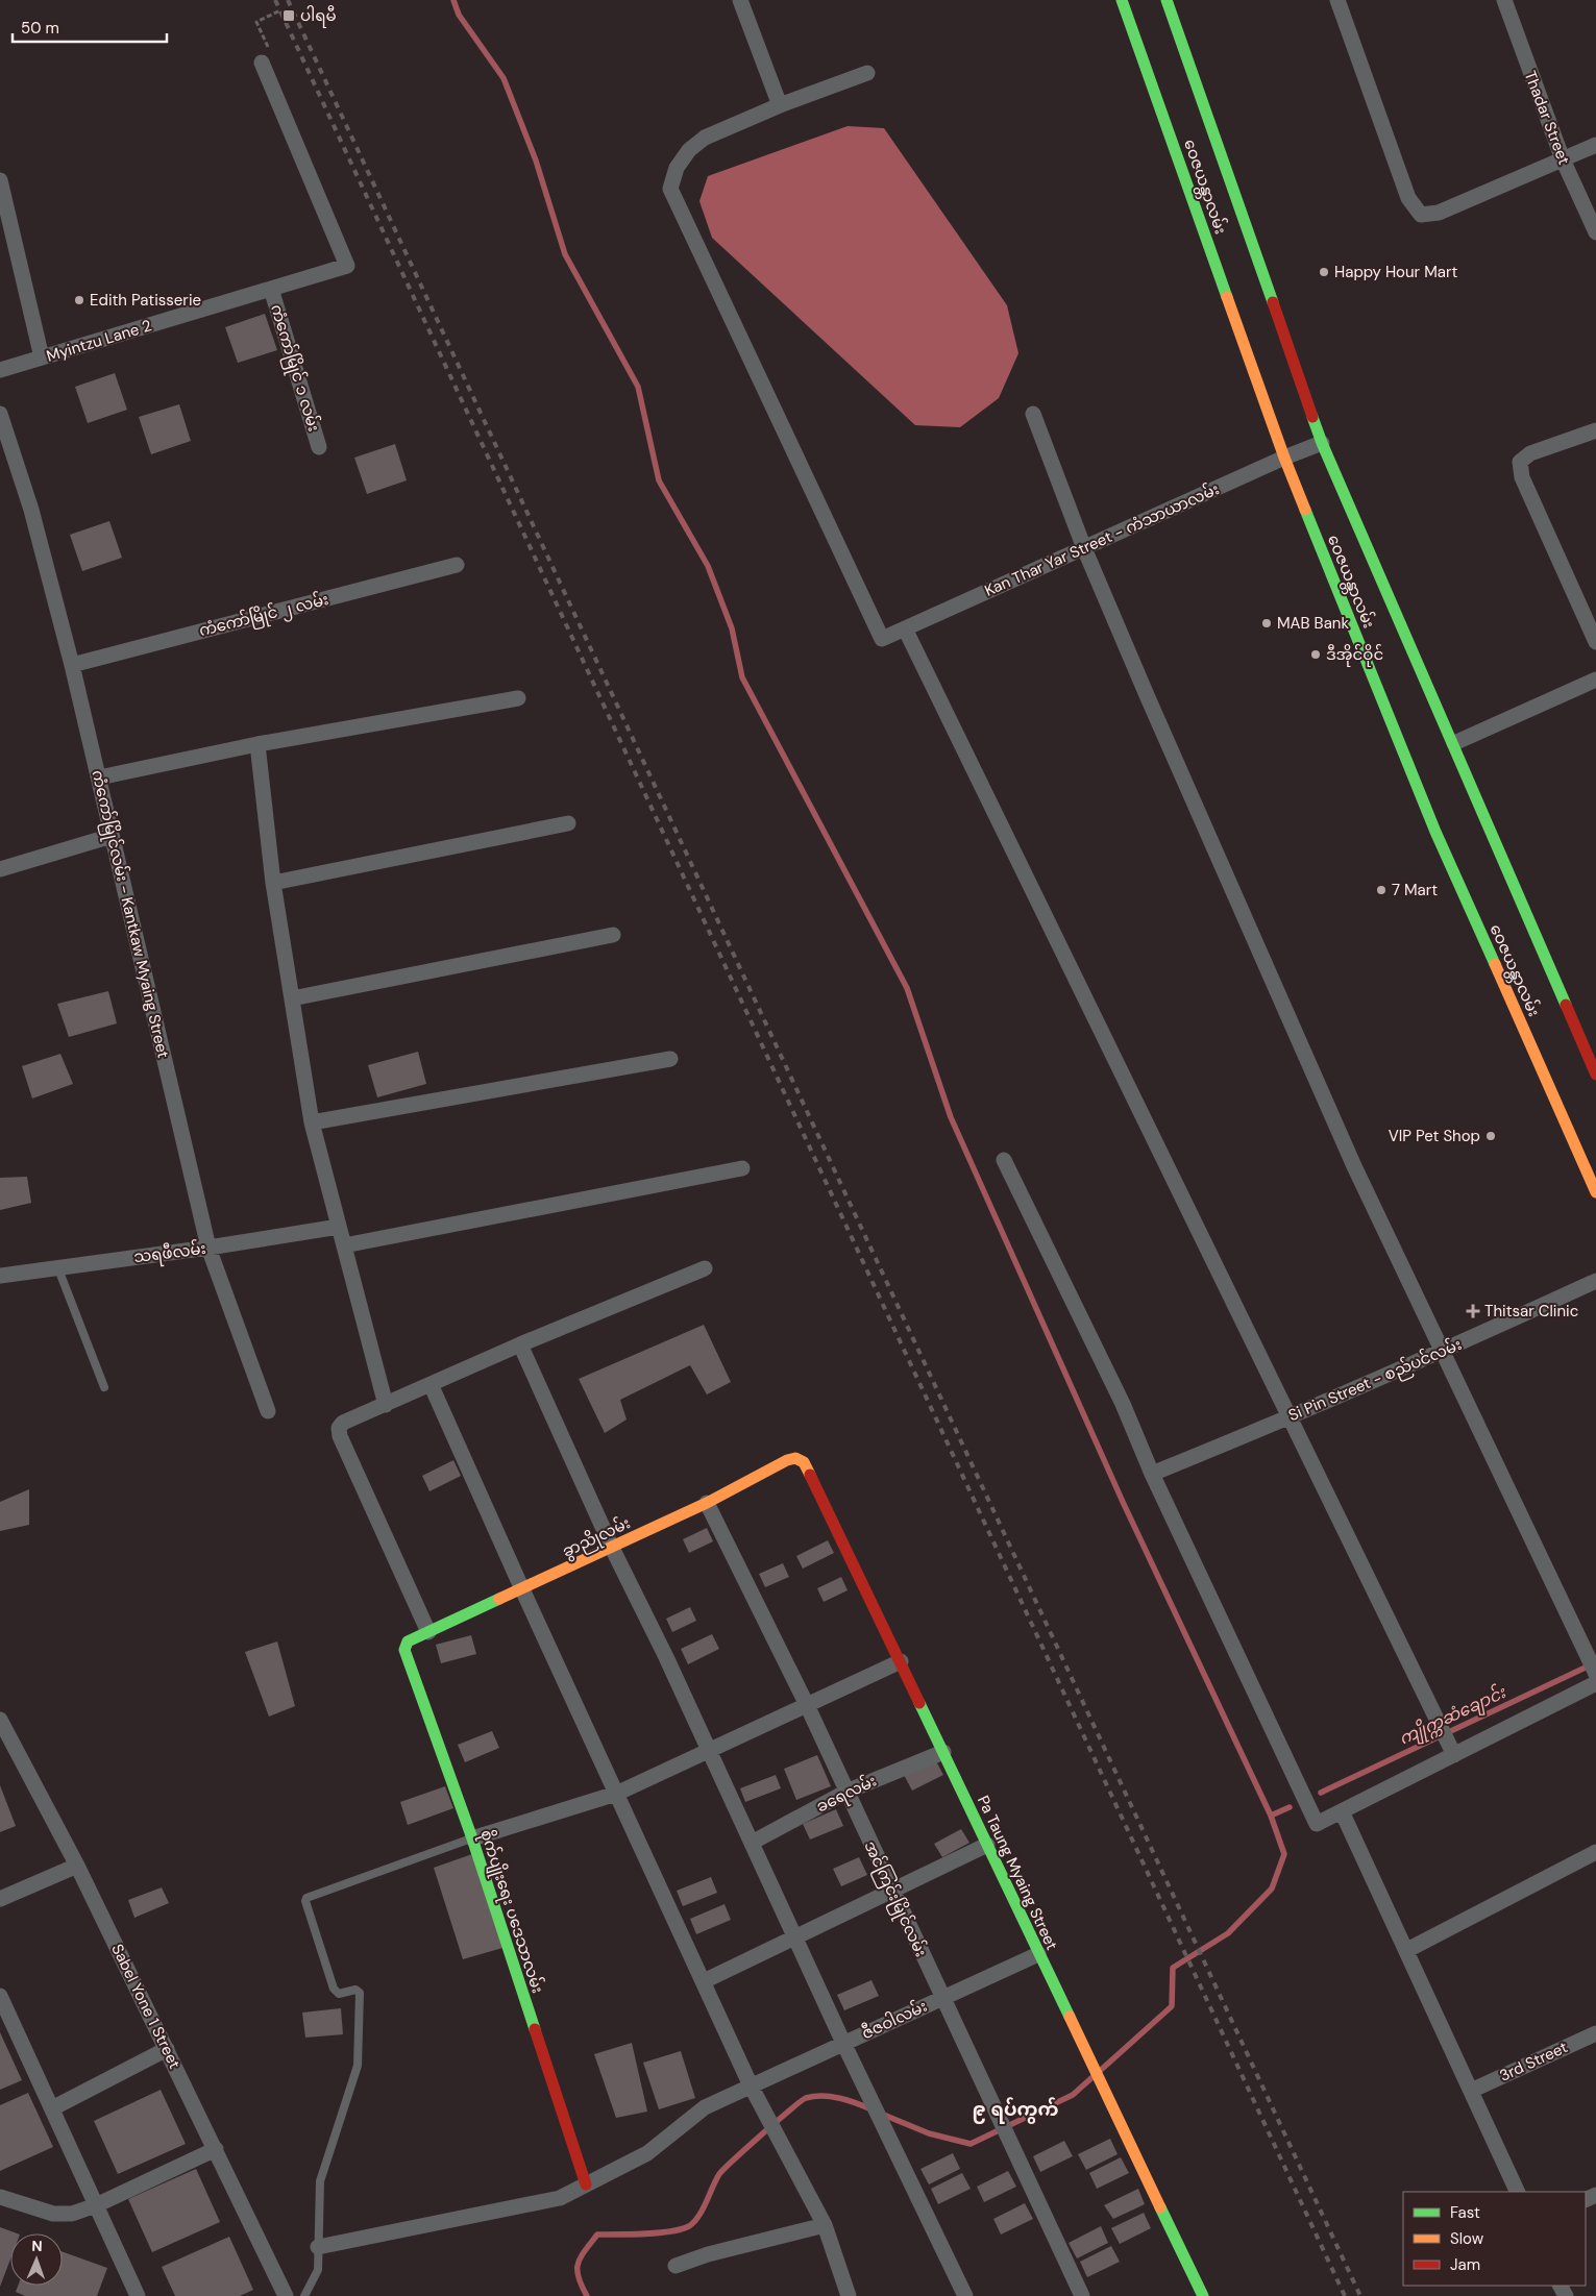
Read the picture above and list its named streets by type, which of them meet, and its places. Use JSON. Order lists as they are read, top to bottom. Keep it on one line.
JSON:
{"streets":{"main road":["ဝေဇယန္တာလမ်း","ခွာညိုလမ်း","Pa Taung Myaing Street","စိုက်ပျိုးရေး ပဒေသာလမ်း"],"street":["Thadar Street","Myintzu Lane 2","ကံကော်မြိုင် ၁ လမ်း","Kan Thar Yar Street - ကံသာယာလမ်း","ကံကော်မြိုင် ၂ လမ်း","ကံကော်မြိုင်လမ်း - Kantkaw Myaing Street","သရဖီလမ်း","Si Pin Street - စည်ပင်လမ်း","ခရေလမ်း","အင်ကြင်းမြိုင်လမ်း","Sabel Yone 1 Street","ဇီဇဝါလမ်း","3rd Street"]},"crossings":[["ဝေဇယန္တာလမ်း","Kan Thar Yar Street - ကံသာယာလမ်း"],["Myintzu Lane 2","ကံကော်မြိုင် ၁ လမ်း"],["ကံကော်မြိုင် ၂ လမ်း","ကံကော်မြိုင်လမ်း - Kantkaw Myaing Street"],["ကံကော်မြိုင်လမ်း - Kantkaw Myaing Street","သရဖီလမ်း"],["ခွာညိုလမ်း","Pa Taung Myaing Street"],["ခွာညိုလမ်း","အင်ကြင်းမြိုင်လမ်း"],["ခွာညိုလမ်း","စိုက်ပျိုးရေး ပဒေသာလမ်း"],["ခရေလမ်း","Pa Taung Myaing Street"],["ခရေလမ်း","အင်ကြင်းမြိုင်လမ်း"],["Pa Taung Myaing Street","ဇီဇဝါလမ်း"],["အင်ကြင်းမြိုင်လမ်း","ဇီဇဝါလမ်း"],["စိုက်ပျိုးရေး ပဒေသာလမ်း","ဇီဇဝါလမ်း"]],"districts":["၉ ရပ်ကွက်"],"water":["ကျိုက္ကဆံချောင်း"],"places":{"transit":["ပါရမီ"],"other":["Happy Hour Mart","Edith Patisserie","MAB Bank","ဒီအိုင်ဝိုင်","7 Mart","VIP Pet Shop"],"health":["Thitsar Clinic"]},"legend":["Fast","Slow","Jam"],"scale_bar":"50 m","north":"top"}
